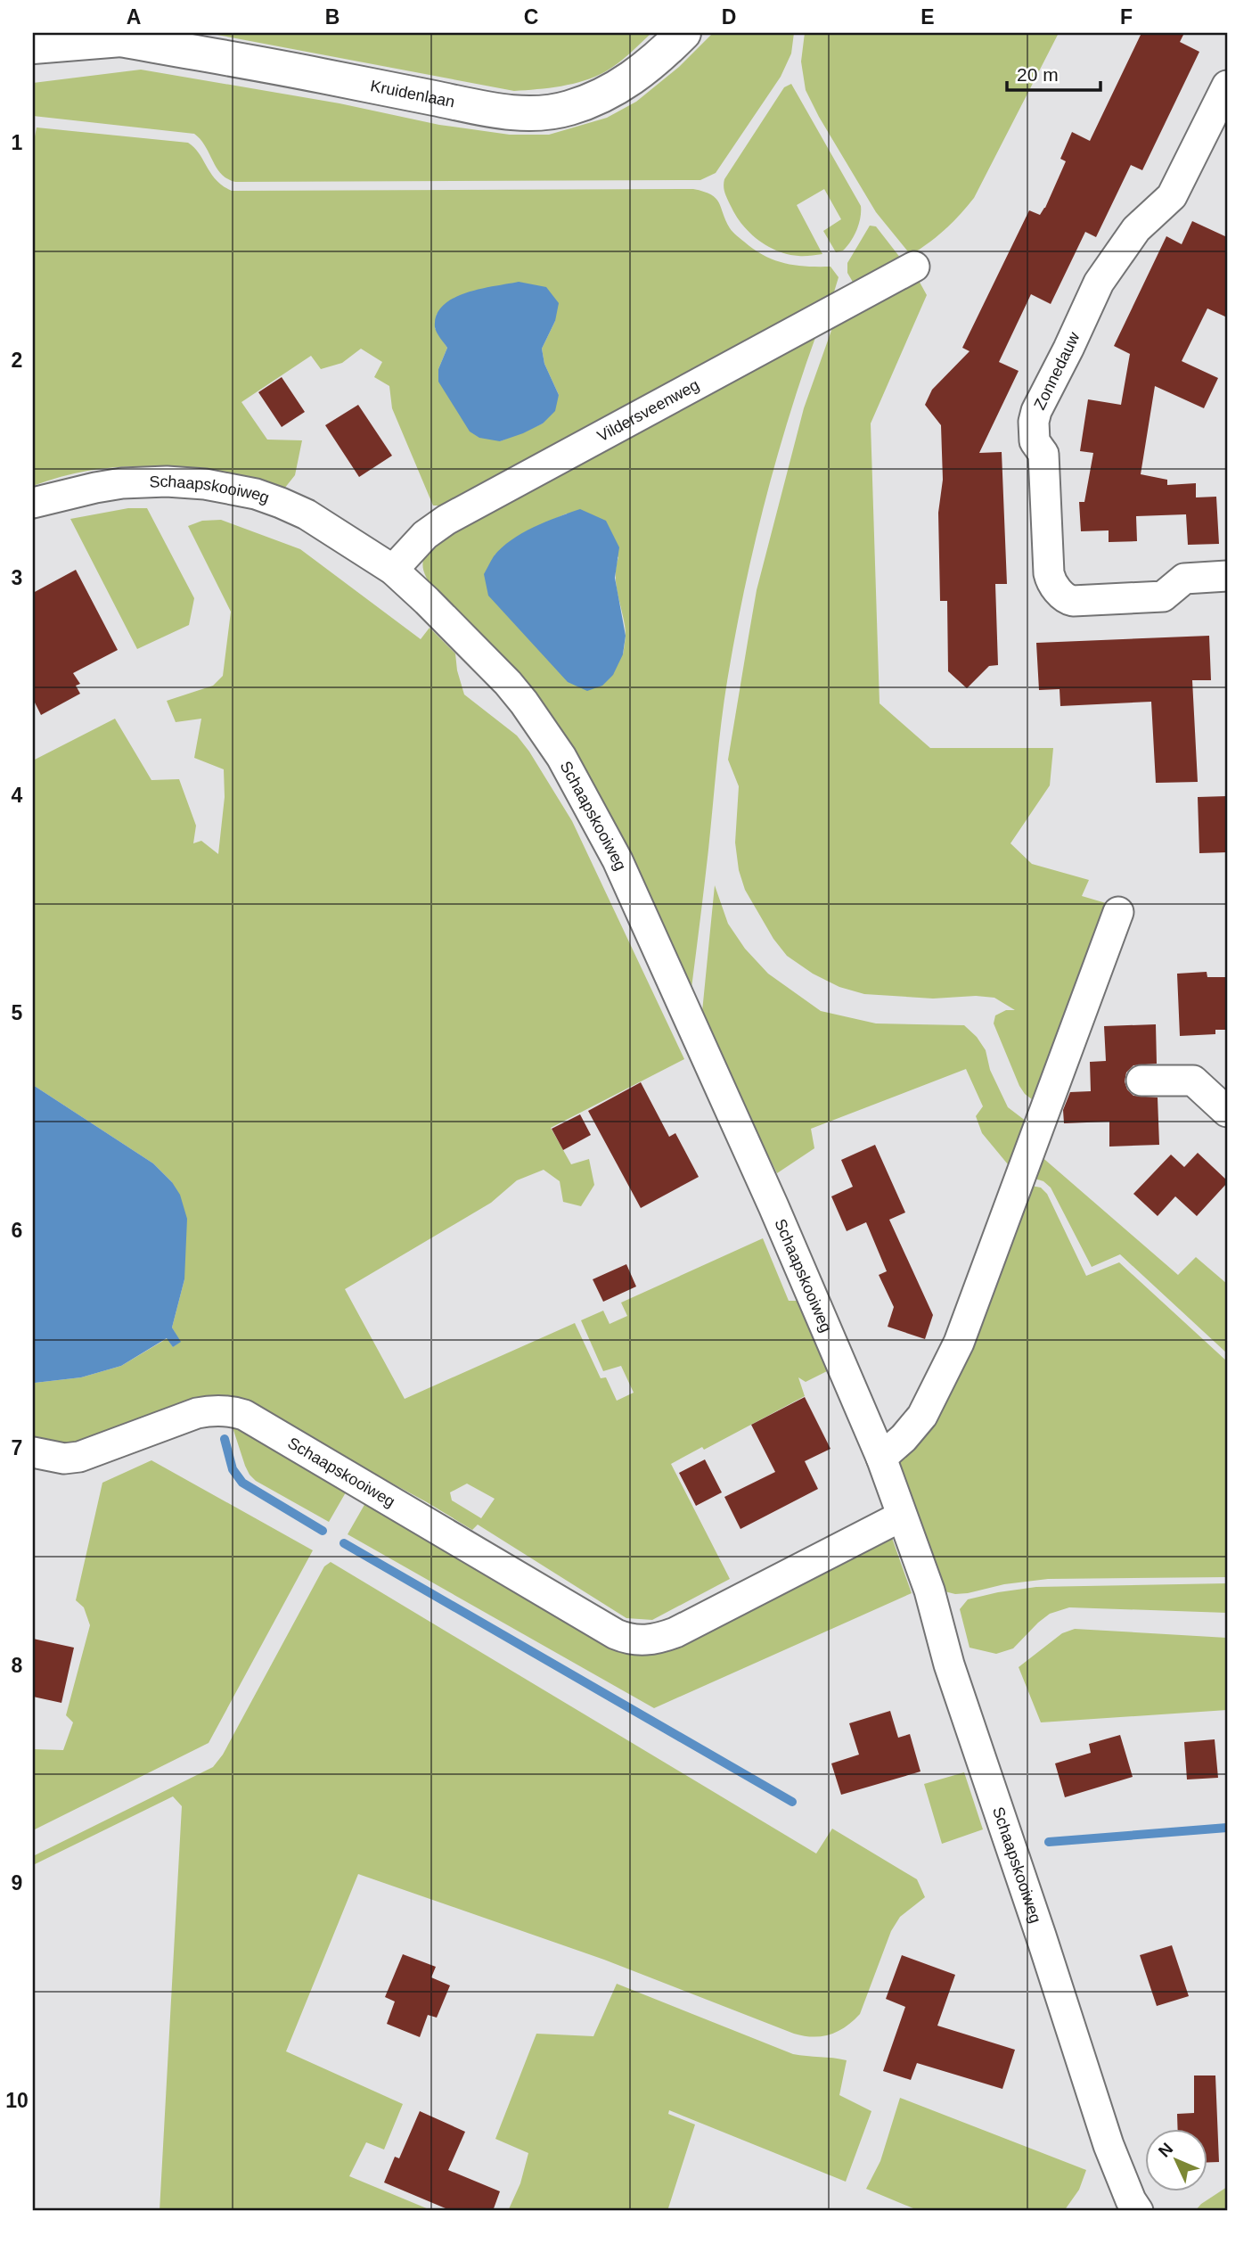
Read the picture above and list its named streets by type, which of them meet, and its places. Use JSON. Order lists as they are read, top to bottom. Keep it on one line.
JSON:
{"streets":{"street":["Kruidenlaan","Zonnedauw","Vildersveenweg","Schaapskooiweg"]},"crossings":[["Vildersveenweg","Schaapskooiweg"]],"scale_bar":"20 m","north":"top left","grid":{"columns":["A","B","C","D","E","F"],"rows":["1","2","3","4","5","6","7","8","9","10"]}}
